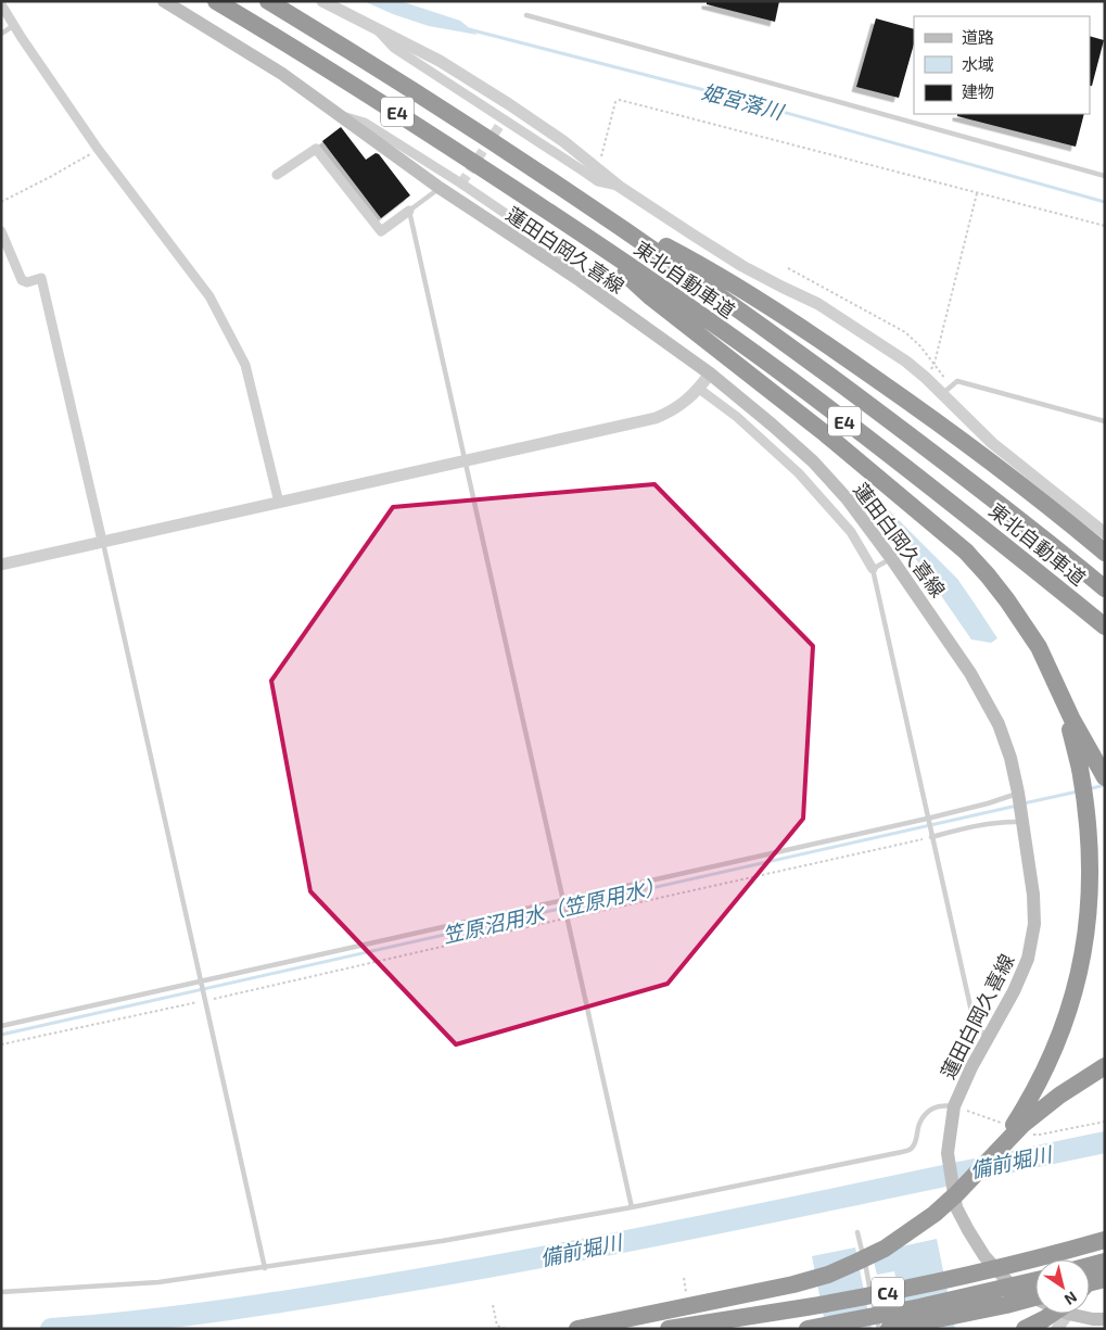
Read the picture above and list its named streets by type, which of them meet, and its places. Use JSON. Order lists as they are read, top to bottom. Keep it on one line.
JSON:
{"streets":{"highway":["E4","東北自動車道","C4"],"main road":["蓮田白岡久喜線"]},"water":["姫宮落川","笠原沼用水（笠原用水）","備前堀川"],"legend":["道路","水域","建物"],"north":"bottom right"}
